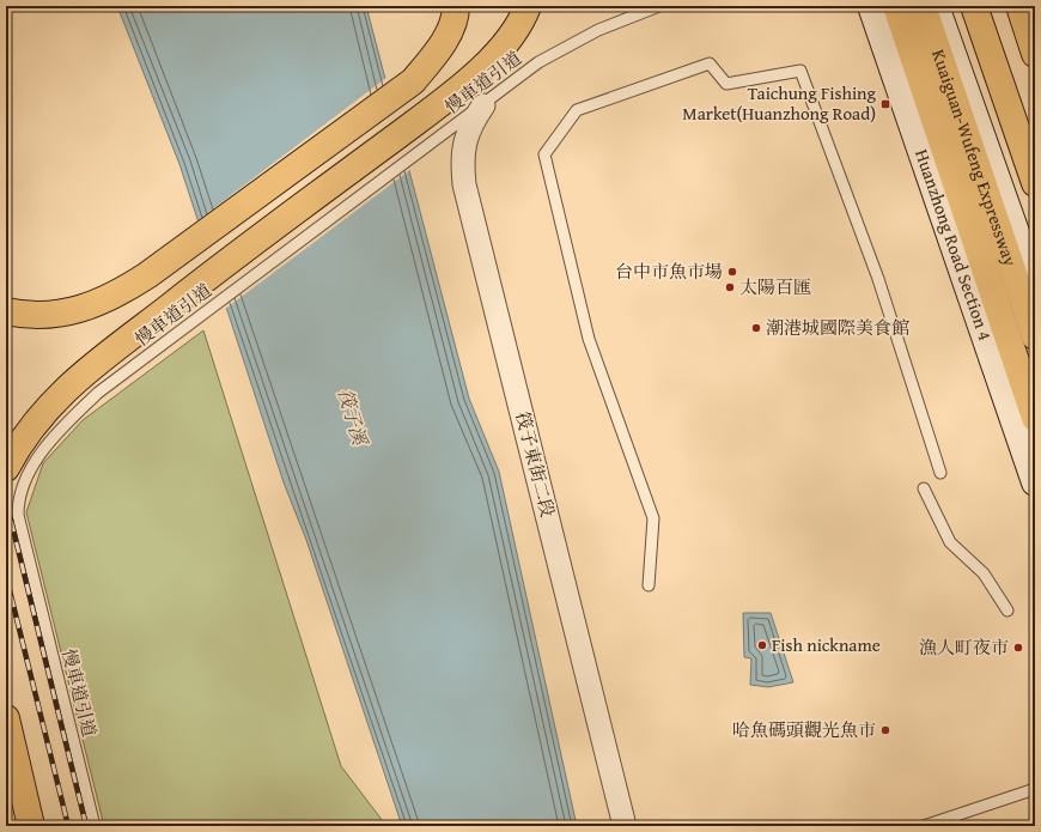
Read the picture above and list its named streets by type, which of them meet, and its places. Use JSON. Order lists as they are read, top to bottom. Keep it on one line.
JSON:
{"streets":{"highway":["Kuaiguan-Wufeng Expressway"],"street":["Huanzhong Road Section 4","筏子東街二段"],"lane":["慢車道引道"]},"crossings":[["慢車道引道","筏子東街二段"]],"water":["筏子溪"],"places":{"transit":["Taichung Fishing Market(Huanzhong Road)"],"other":["台中市魚市場","太陽百匯","潮港城國際美食館","Fish nickname","漁人町夜市","哈魚碼頭觀光魚市"]}}
